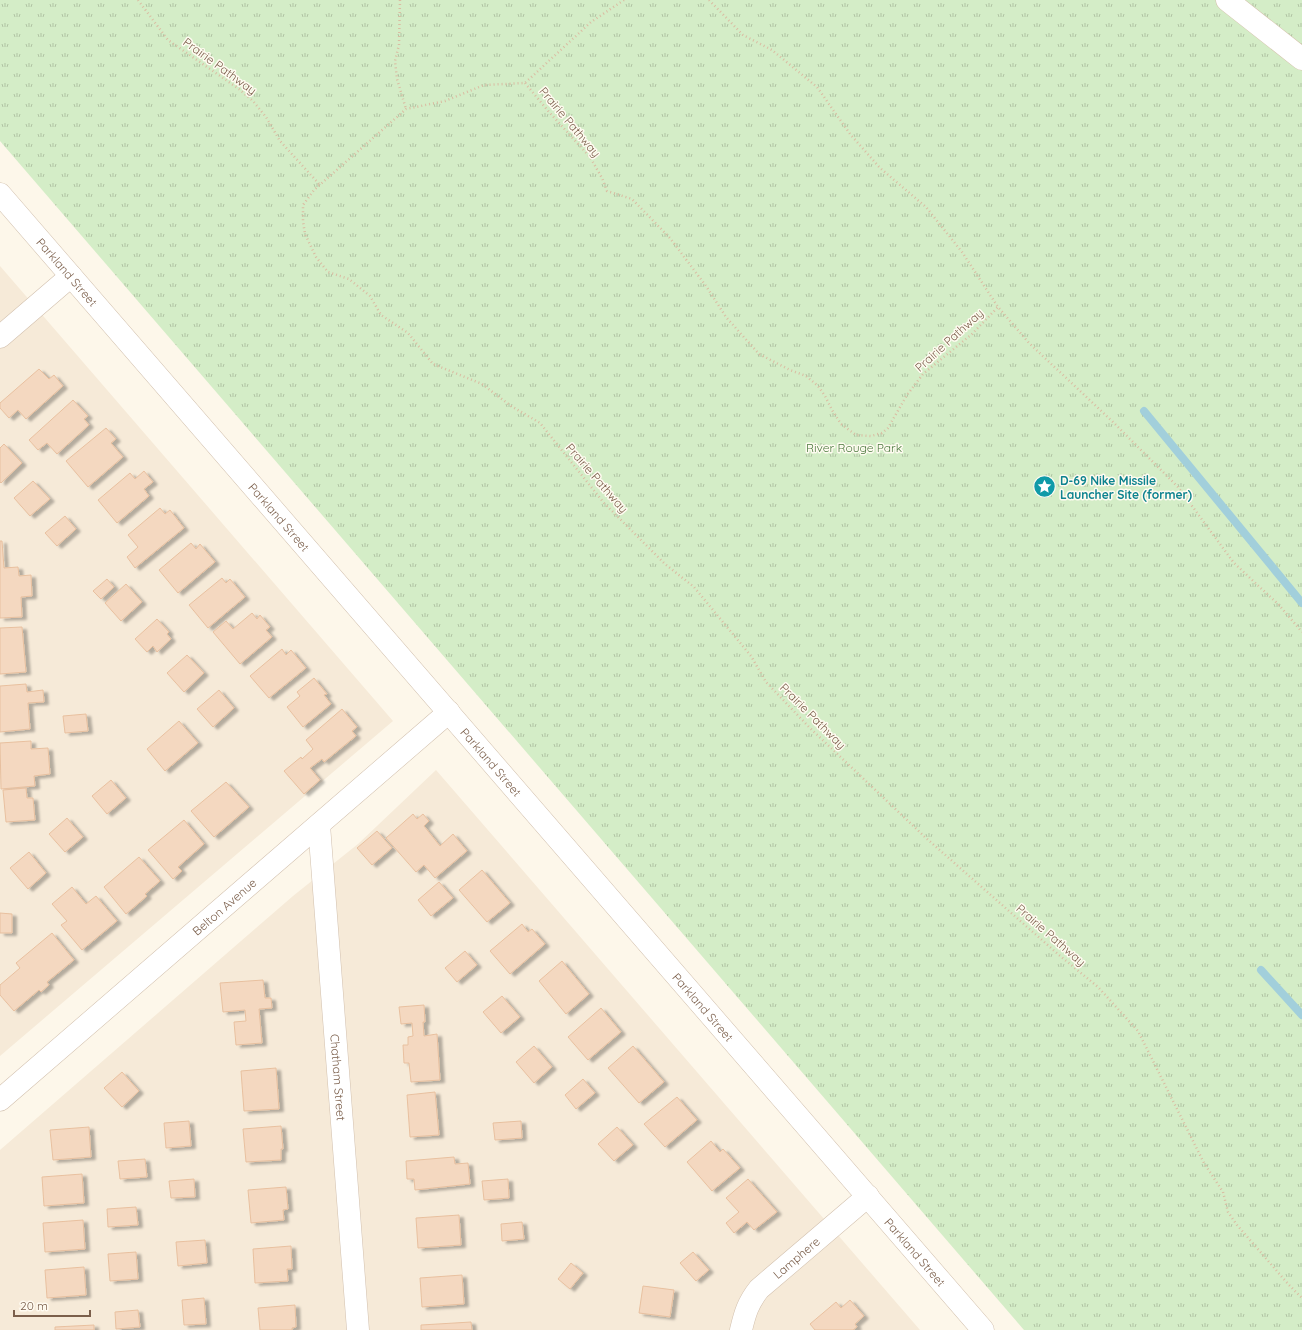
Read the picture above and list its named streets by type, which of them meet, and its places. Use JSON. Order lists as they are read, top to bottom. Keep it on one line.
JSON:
{"streets":{"street":["Parkland Street","Belton Avenue","Chatham Street","Lamphere"],"path":["Prairie Pathway"]},"crossings":[["Parkland Street","Belton Avenue"],["Parkland Street","Lamphere"],["Belton Avenue","Chatham Street"]],"parks":["River Rouge Park"],"places":{"place":["D-69 Nike Missile Launcher Site (former)"]},"scale_bar":"20 m"}
